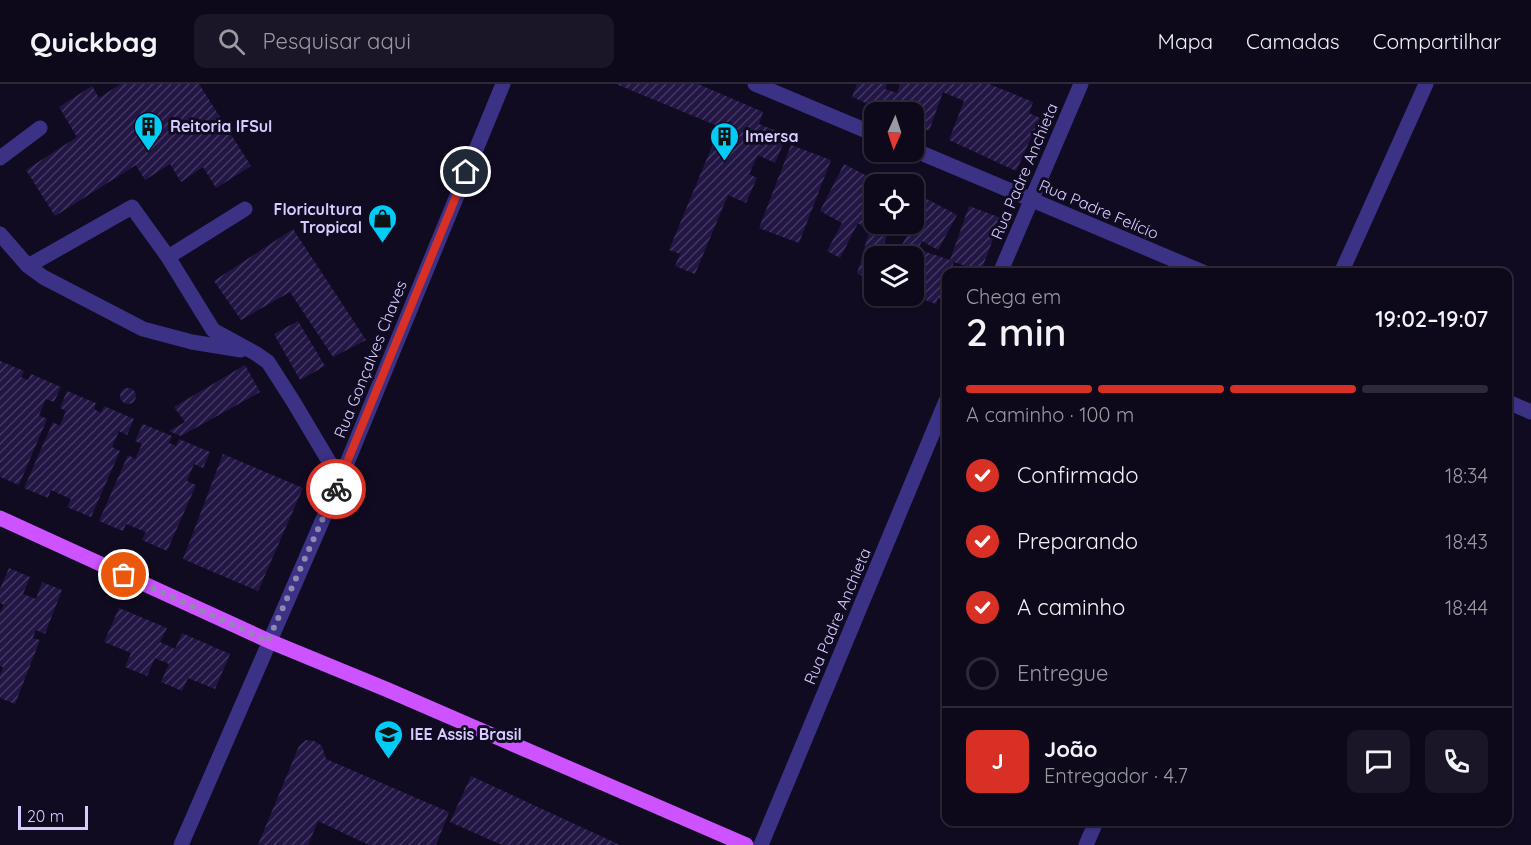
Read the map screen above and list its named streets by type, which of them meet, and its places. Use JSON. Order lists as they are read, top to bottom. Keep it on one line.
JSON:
{"streets":{"street":["Rua Padre Anchieta","Rua Padre Felício","Rua Gonçalves Chaves"]},"crossings":[["Rua Padre Anchieta","Rua Padre Felício"]],"places":{"building":["Reitoria IFSul","Imersa"],"shop":["Floricultura Tropical"],"school or university":["IEE Assis Brasil"]},"scale_bar":"20 m","north":"bottom","page":{"header":"Quickbag","search":"Pesquisar aqui","nav":["Mapa","Camadas","Compartilhar"],"heading":["2 min","Chega em","19:02–19:07"],"panel":["João","Entregador · 4.7"],"bar":"A caminho · 100 m","list":[["Confirmado","18:34"],["Preparando","18:43"],["A caminho","18:44"],"Entregue"],"round":"J","scale":"20 m"}}
